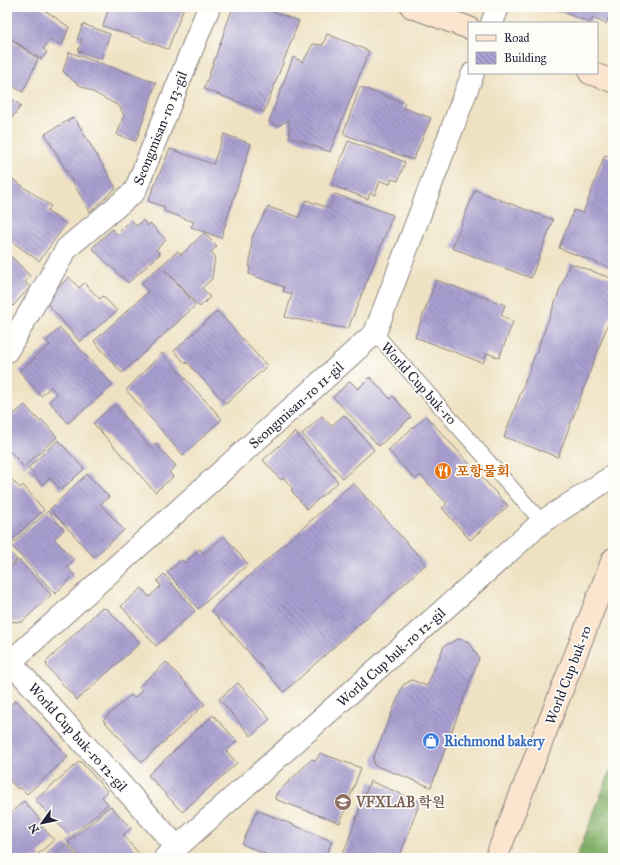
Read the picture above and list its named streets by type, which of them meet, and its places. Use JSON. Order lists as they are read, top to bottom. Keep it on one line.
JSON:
{"streets":{"main road":["World Cup buk-ro"],"street":["Seongmisan-ro 13-gil","Seongmisan-ro 11-gil","World Cup buk-ro 12-gil"]},"crossings":[["World Cup buk-ro","Seongmisan-ro 11-gil"],["World Cup buk-ro","World Cup buk-ro 12-gil"],["Seongmisan-ro 11-gil","World Cup buk-ro 12-gil"]],"places":{"restaurant":["포항물회"],"shop":["Richmond bakery"],"school or university":["VFXLAB 학원"]},"legend":["Road","Building"],"north":"bottom left"}
